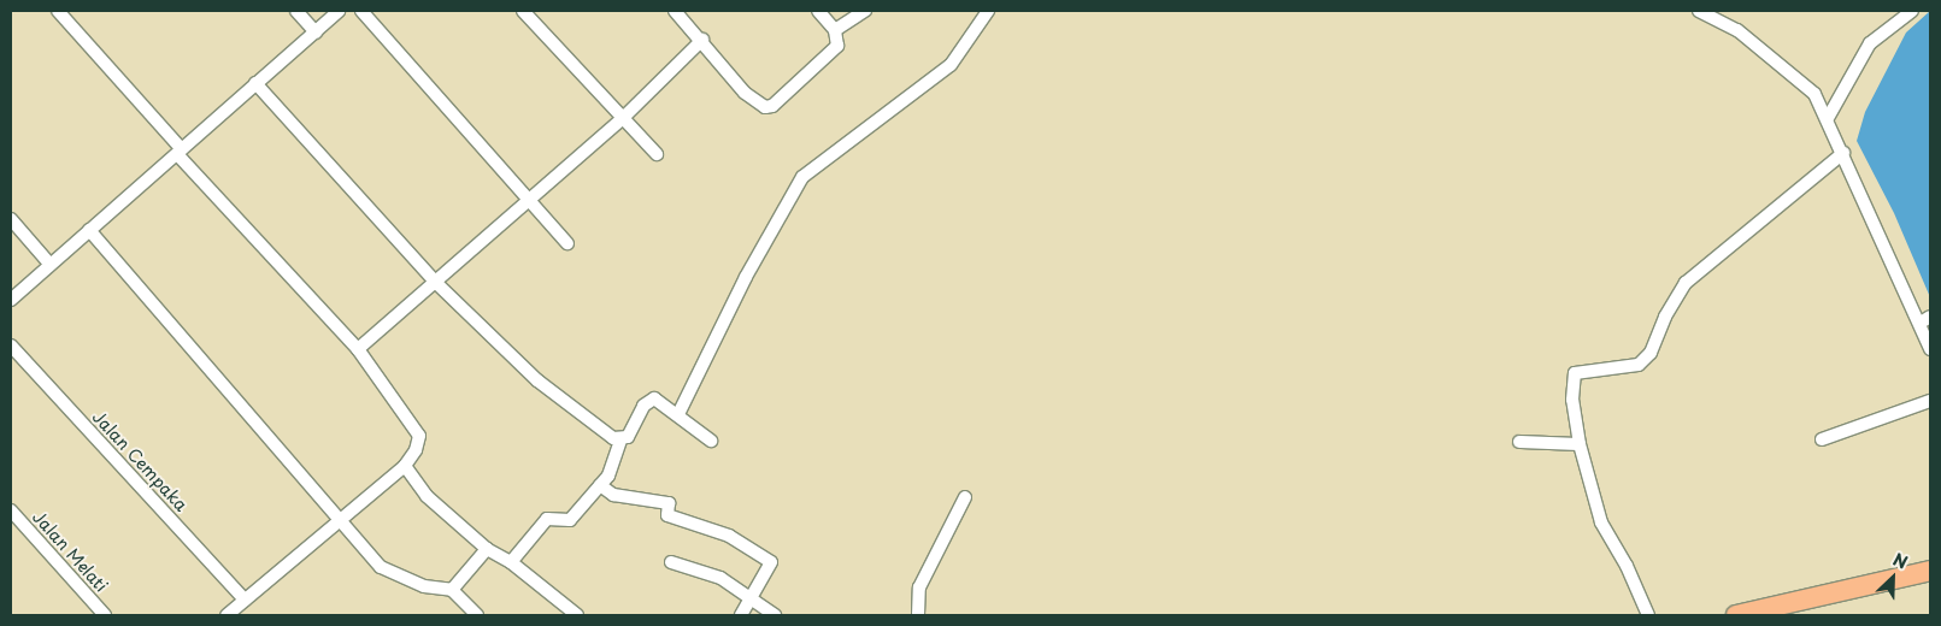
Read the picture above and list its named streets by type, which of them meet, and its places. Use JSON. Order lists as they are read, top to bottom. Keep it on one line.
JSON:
{"streets":{"street":["Jalan Cempaka","Jalan Melati"]},"north":"top right"}
